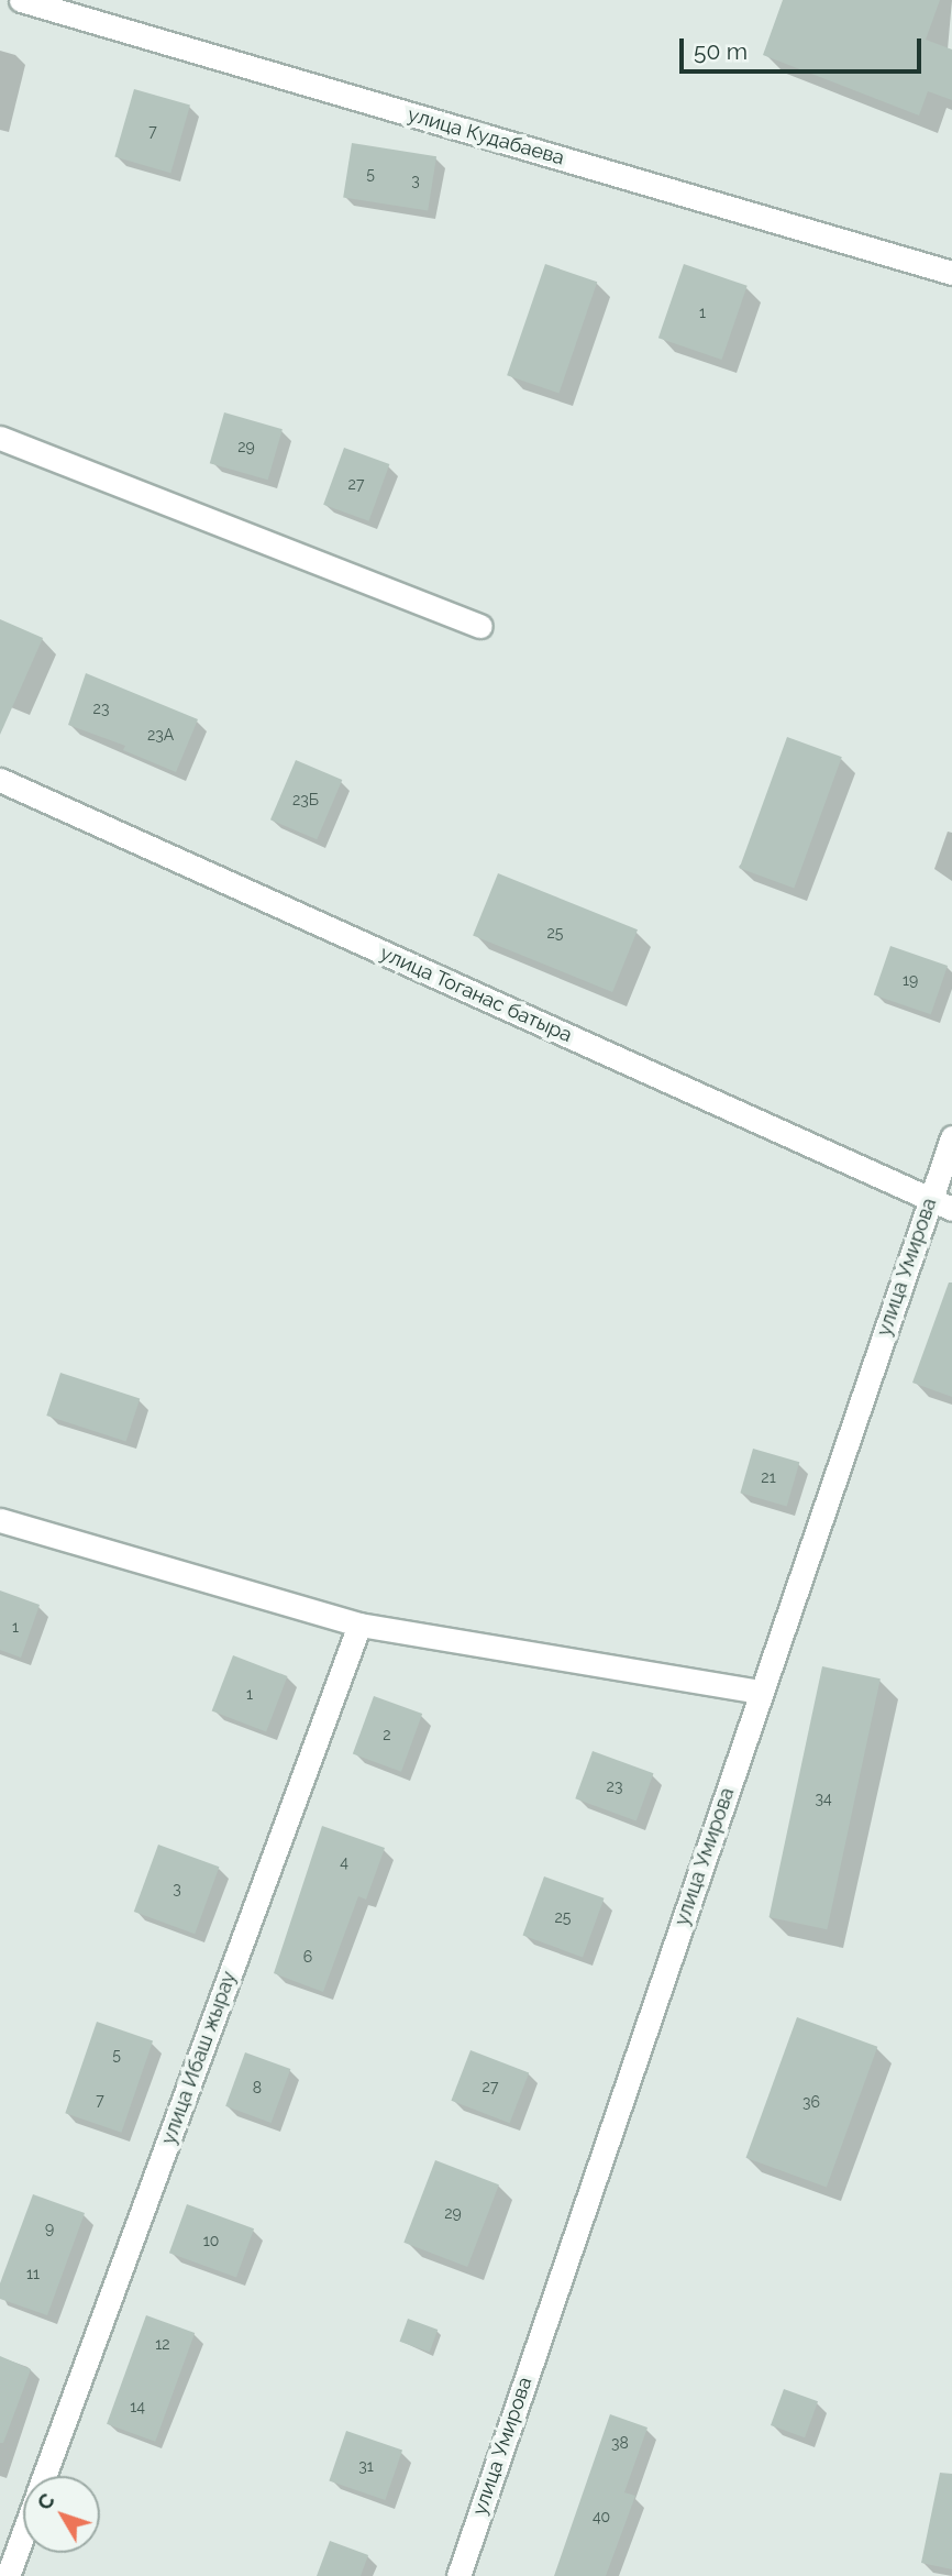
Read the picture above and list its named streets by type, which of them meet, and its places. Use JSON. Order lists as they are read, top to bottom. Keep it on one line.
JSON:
{"streets":{"street":["улица Кудабаева","улица Тоганас батыра","улица Умирова","улица Ибаш жырау"]},"crossings":[["улица Тоганас батыра","улица Умирова"]],"house_numbers":["7","5","3","1","29","27","23","23А","23Б","25","19","21","1","1","2","23","34","4","3","25","6","5","27","8","7","36","29","9","10","11","12","14","38","31","40"],"scale_bar":"50 m","north":"top left"}
